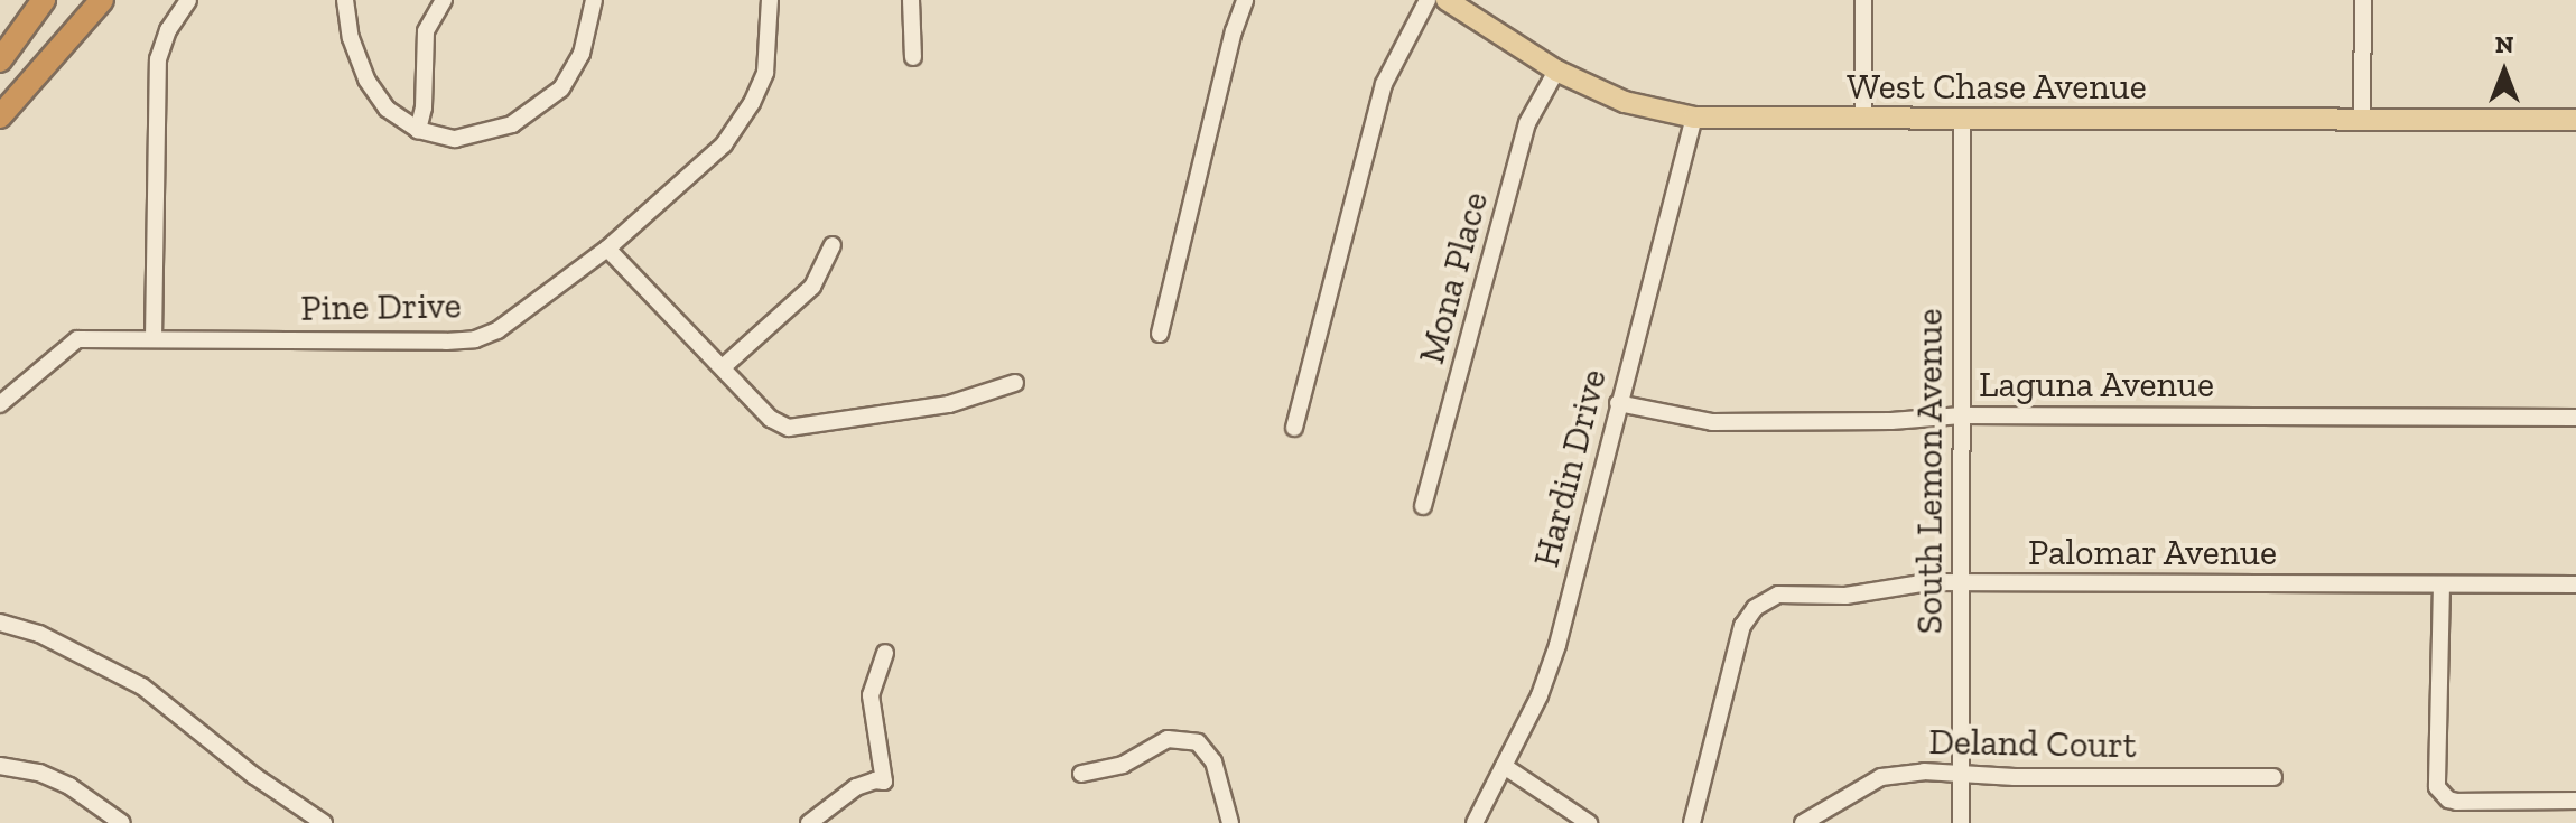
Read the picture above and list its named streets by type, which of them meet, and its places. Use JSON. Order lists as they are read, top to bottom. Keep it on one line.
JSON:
{"streets":{"main road":["West Chase Avenue"],"street":["Mona Place","Pine Drive","Laguna Avenue","Hardin Drive","South Lemon Avenue","Palomar Avenue","Deland Court"]},"crossings":[["West Chase Avenue","Mona Place"],["West Chase Avenue","Hardin Drive"],["West Chase Avenue","South Lemon Avenue"],["Laguna Avenue","Hardin Drive"],["Laguna Avenue","South Lemon Avenue"],["South Lemon Avenue","Palomar Avenue"],["South Lemon Avenue","Deland Court"]],"north":"top"}
